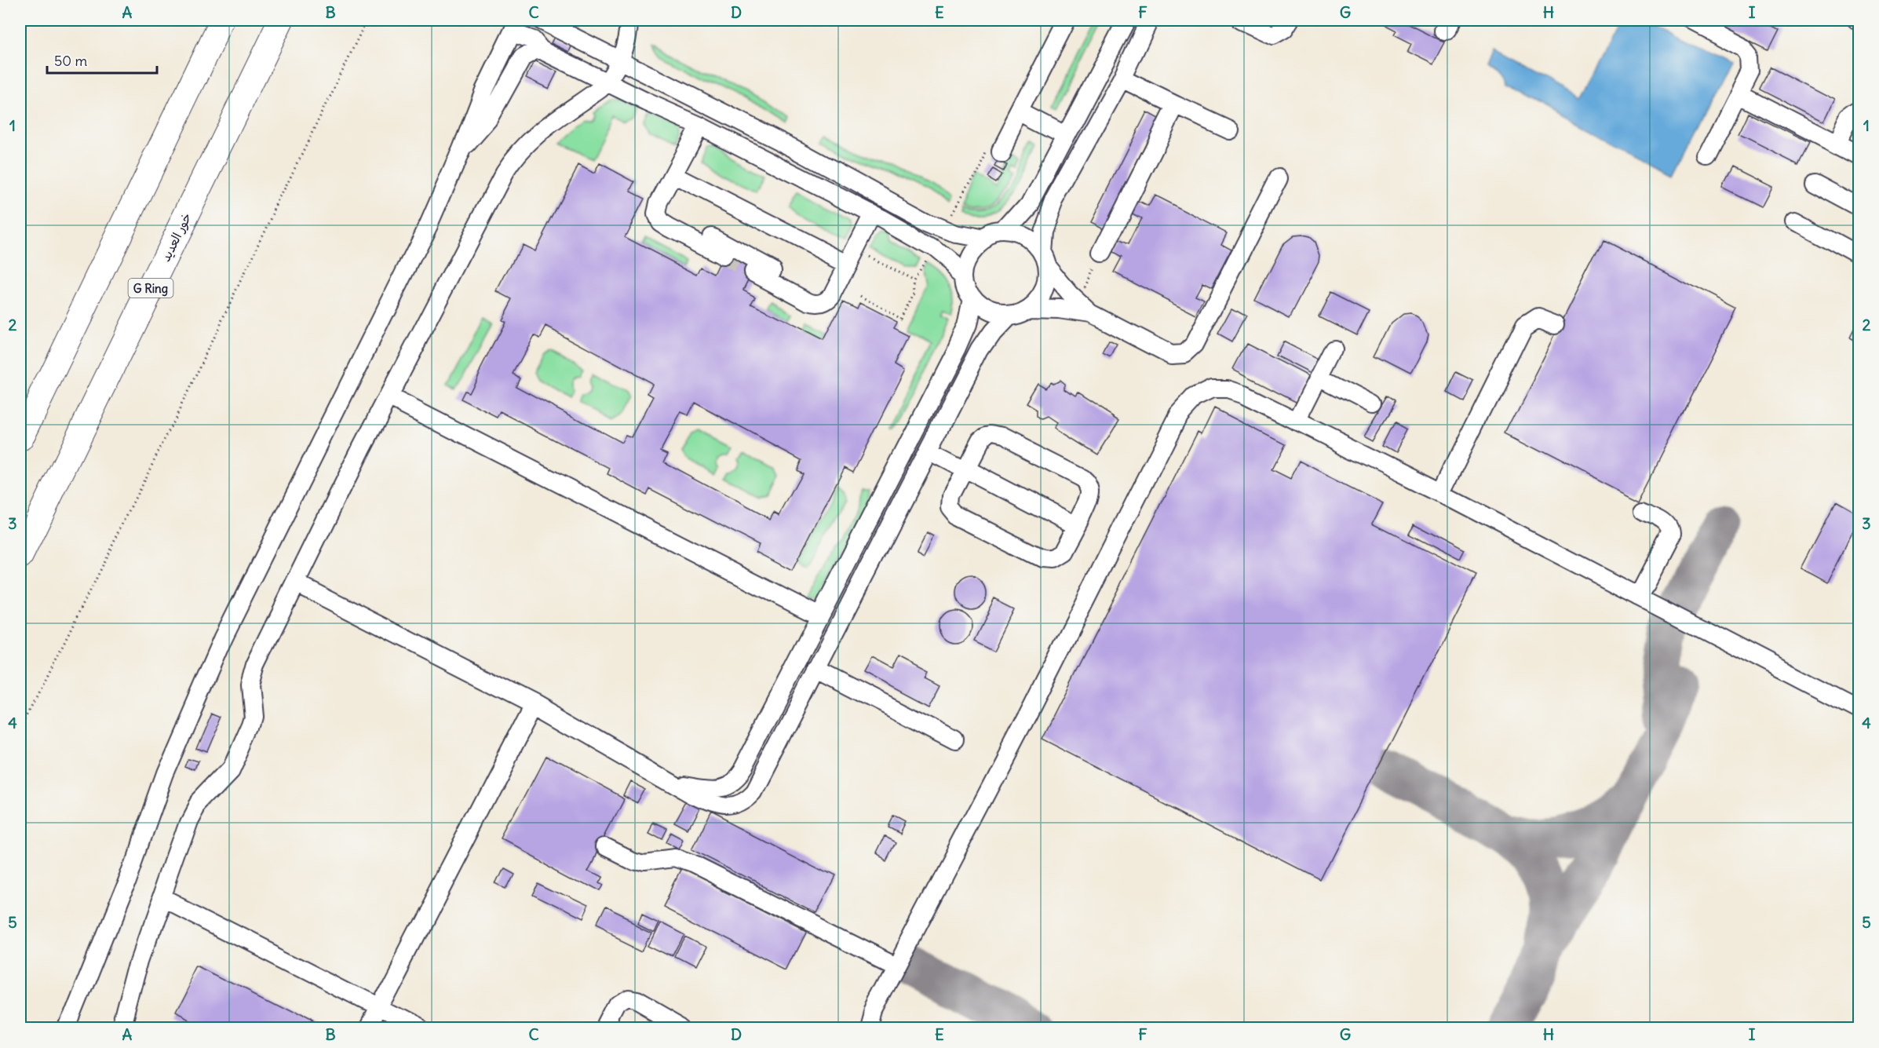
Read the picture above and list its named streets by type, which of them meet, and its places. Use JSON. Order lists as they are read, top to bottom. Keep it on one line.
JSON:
{"streets":{"highway":["خور العديد","G Ring"]},"scale_bar":"50 m","grid":{"columns":["A","B","C","D","E","F","G","H","I"],"rows":["1","2","3","4","5"]}}
